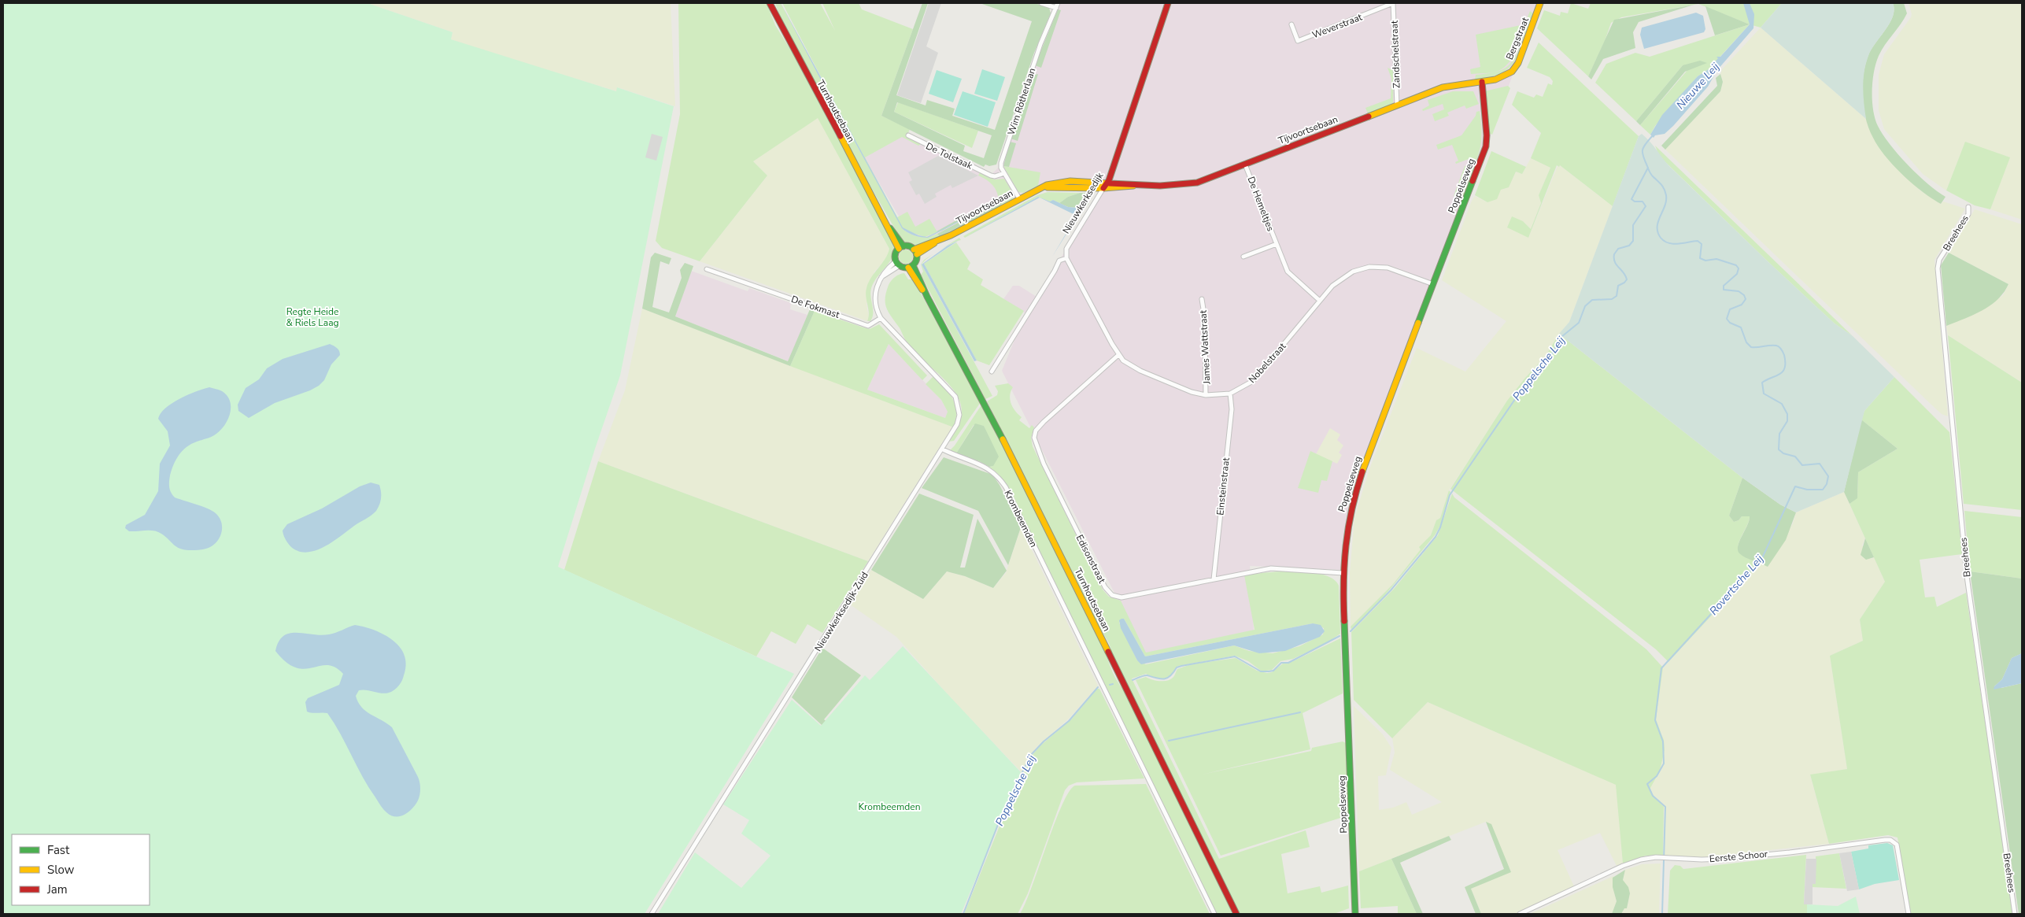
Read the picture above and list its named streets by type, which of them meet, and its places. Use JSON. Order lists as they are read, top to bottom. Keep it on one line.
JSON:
{"streets":{"street":["Weverstraat","Bergstraat","Zandschelstraat","Wim Rötherlaan","Turnhoutsebaan","Tijvoortsebaan","De Tolstaak","Poppelseweg","Nieuwkerksedijk","De Hemeltjes","Breehees","De Fokmast","James Wattstraat","Nobelstraat","Einsteinstraat","Krombeemden","Edisonstraat","Nieuwkerksedijk-Zuid","Eerste Schoor"]},"crossings":[["Weverstraat","Zandschelstraat"],["Bergstraat","Tijvoortsebaan"],["Bergstraat","Poppelseweg"],["Zandschelstraat","Tijvoortsebaan"],["Wim Rötherlaan","Tijvoortsebaan"],["Wim Rötherlaan","De Tolstaak"],["Turnhoutsebaan","Tijvoortsebaan"],["Tijvoortsebaan","Poppelseweg"],["Tijvoortsebaan","Nieuwkerksedijk"],["Tijvoortsebaan","De Hemeltjes"],["Poppelseweg","Nobelstraat"],["Poppelseweg","Edisonstraat"],["Nieuwkerksedijk","Nobelstraat"],["De Hemeltjes","Nobelstraat"],["De Fokmast","Nieuwkerksedijk-Zuid"],["James Wattstraat","Nobelstraat"],["Nobelstraat","Einsteinstraat"],["Nobelstraat","Edisonstraat"],["Einsteinstraat","Edisonstraat"],["Krombeemden","Nieuwkerksedijk-Zuid"]],"water":["Nieuwe Leij","Poppelsche Leij","Rovertsche Leij"],"parks":["Regte Heide & Riels Laag","Krombeemden"],"legend":["Fast","Slow","Jam"]}
